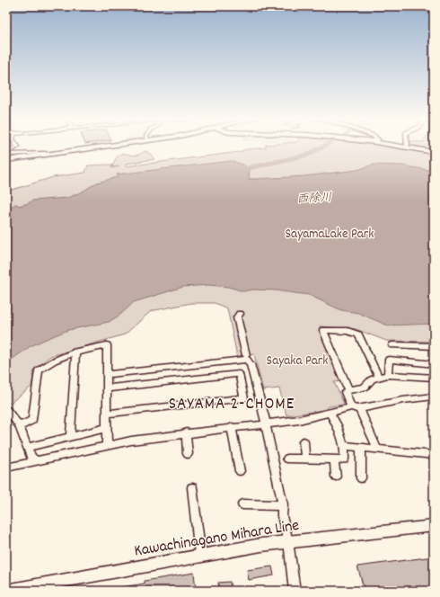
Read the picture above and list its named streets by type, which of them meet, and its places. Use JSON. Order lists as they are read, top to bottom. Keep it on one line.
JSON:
{"streets":{"main road":["Kawachinagano Mihara Line"]},"districts":["SAYAMA 2-CHOME"],"water":["西除川"],"parks":["SayamaLake Park","Sayaka Park"]}
